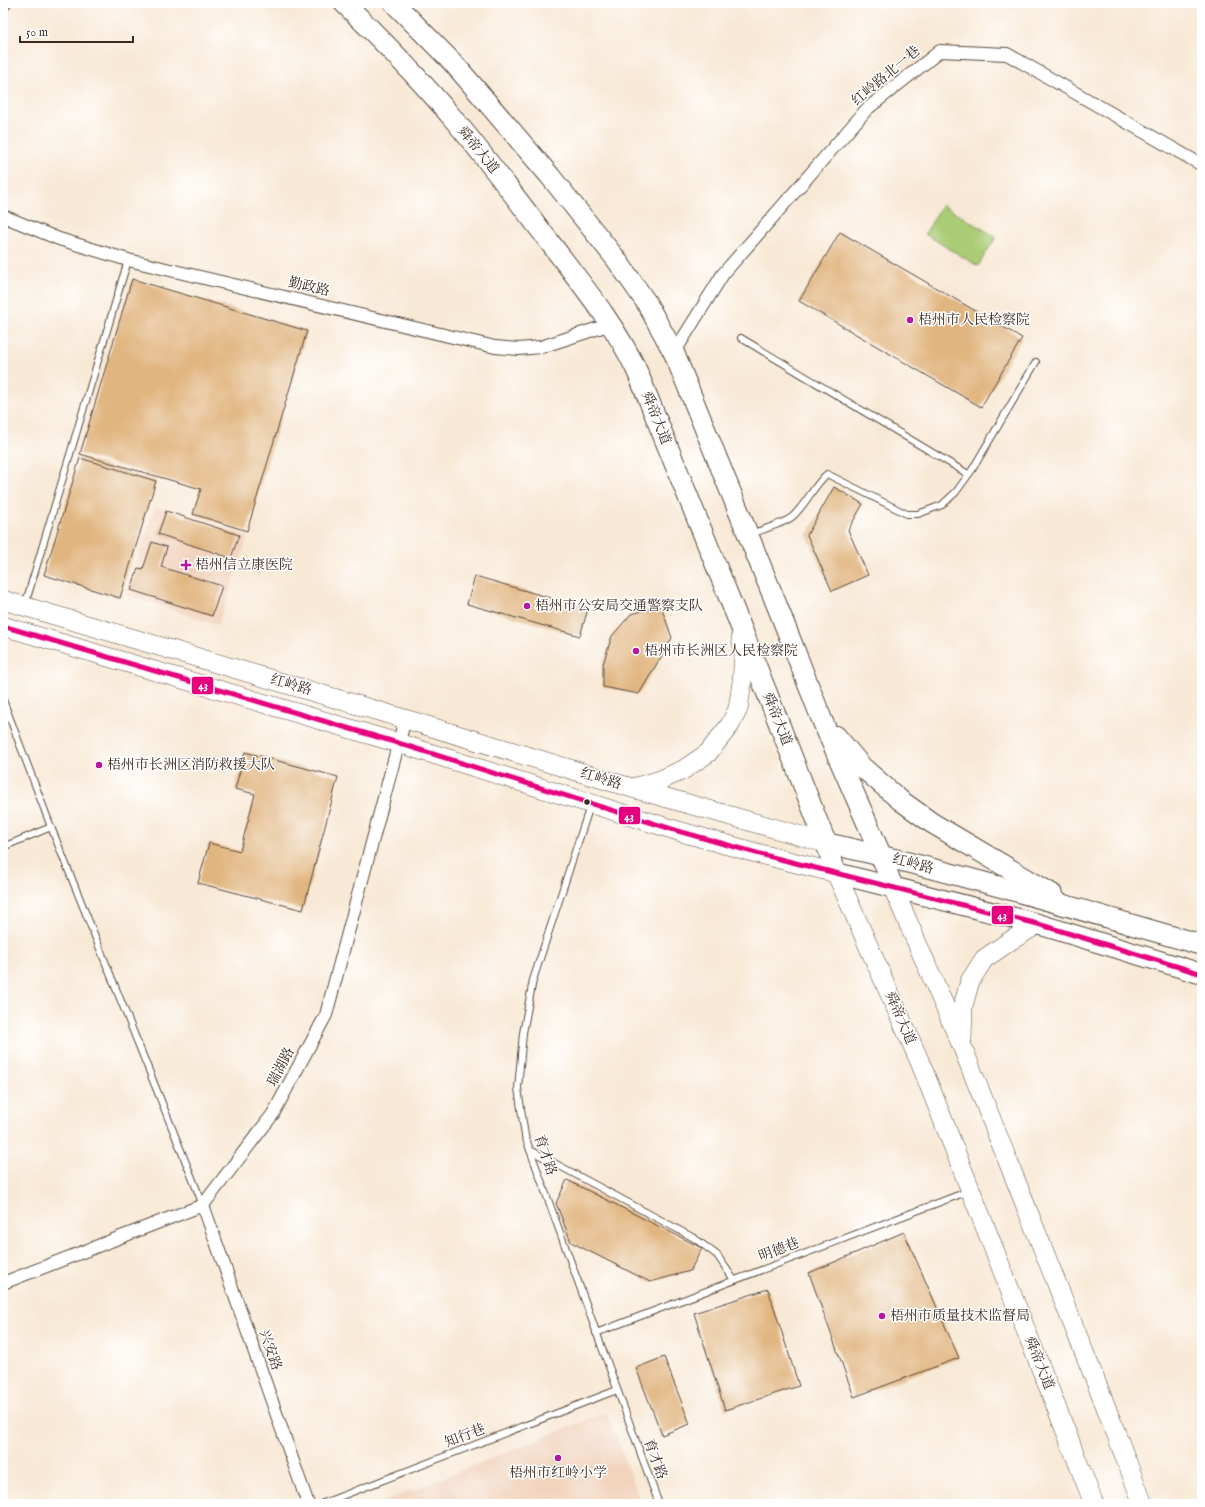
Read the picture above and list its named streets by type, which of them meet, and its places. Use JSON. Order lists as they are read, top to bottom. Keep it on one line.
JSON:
{"streets":{"highway":["舜帝大道","红岭路"],"street":["红岭路北一巷","勤政路","瑞湖路","兴安路"],"lane":["育才路","明德巷","知行巷"]},"crossings":[["舜帝大道","勤政路"],["舜帝大道","红岭路"],["舜帝大道","明德巷"],["红岭路","瑞湖路"],["红岭路","育才路"],["瑞湖路","兴安路"],["育才路","明德巷"],["育才路","知行巷"]],"places":{"other":["梧州市人民检察院","梧州市公安局交通警察支队","梧州市长洲区人民检察院","梧州市长洲区消防救援大队","梧州市质量技术监督局","梧州市红岭小学"],"health":["梧州信立康医院"]},"lines":["transit line 43"],"scale_bar":"50 m"}
